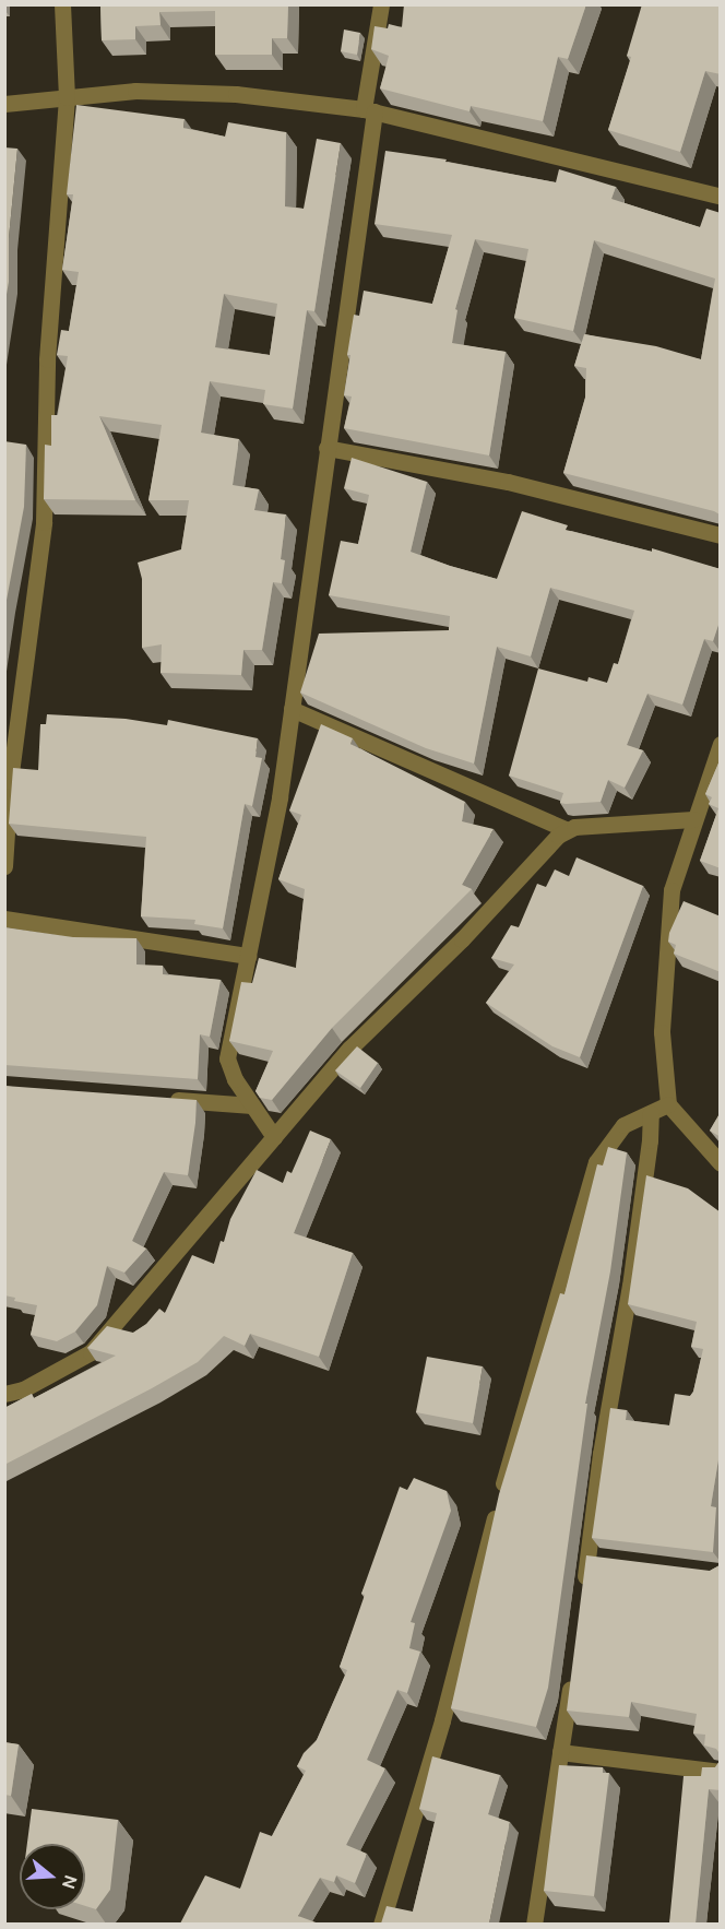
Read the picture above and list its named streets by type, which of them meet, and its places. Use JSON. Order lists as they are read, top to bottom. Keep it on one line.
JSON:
{"north":"right"}
